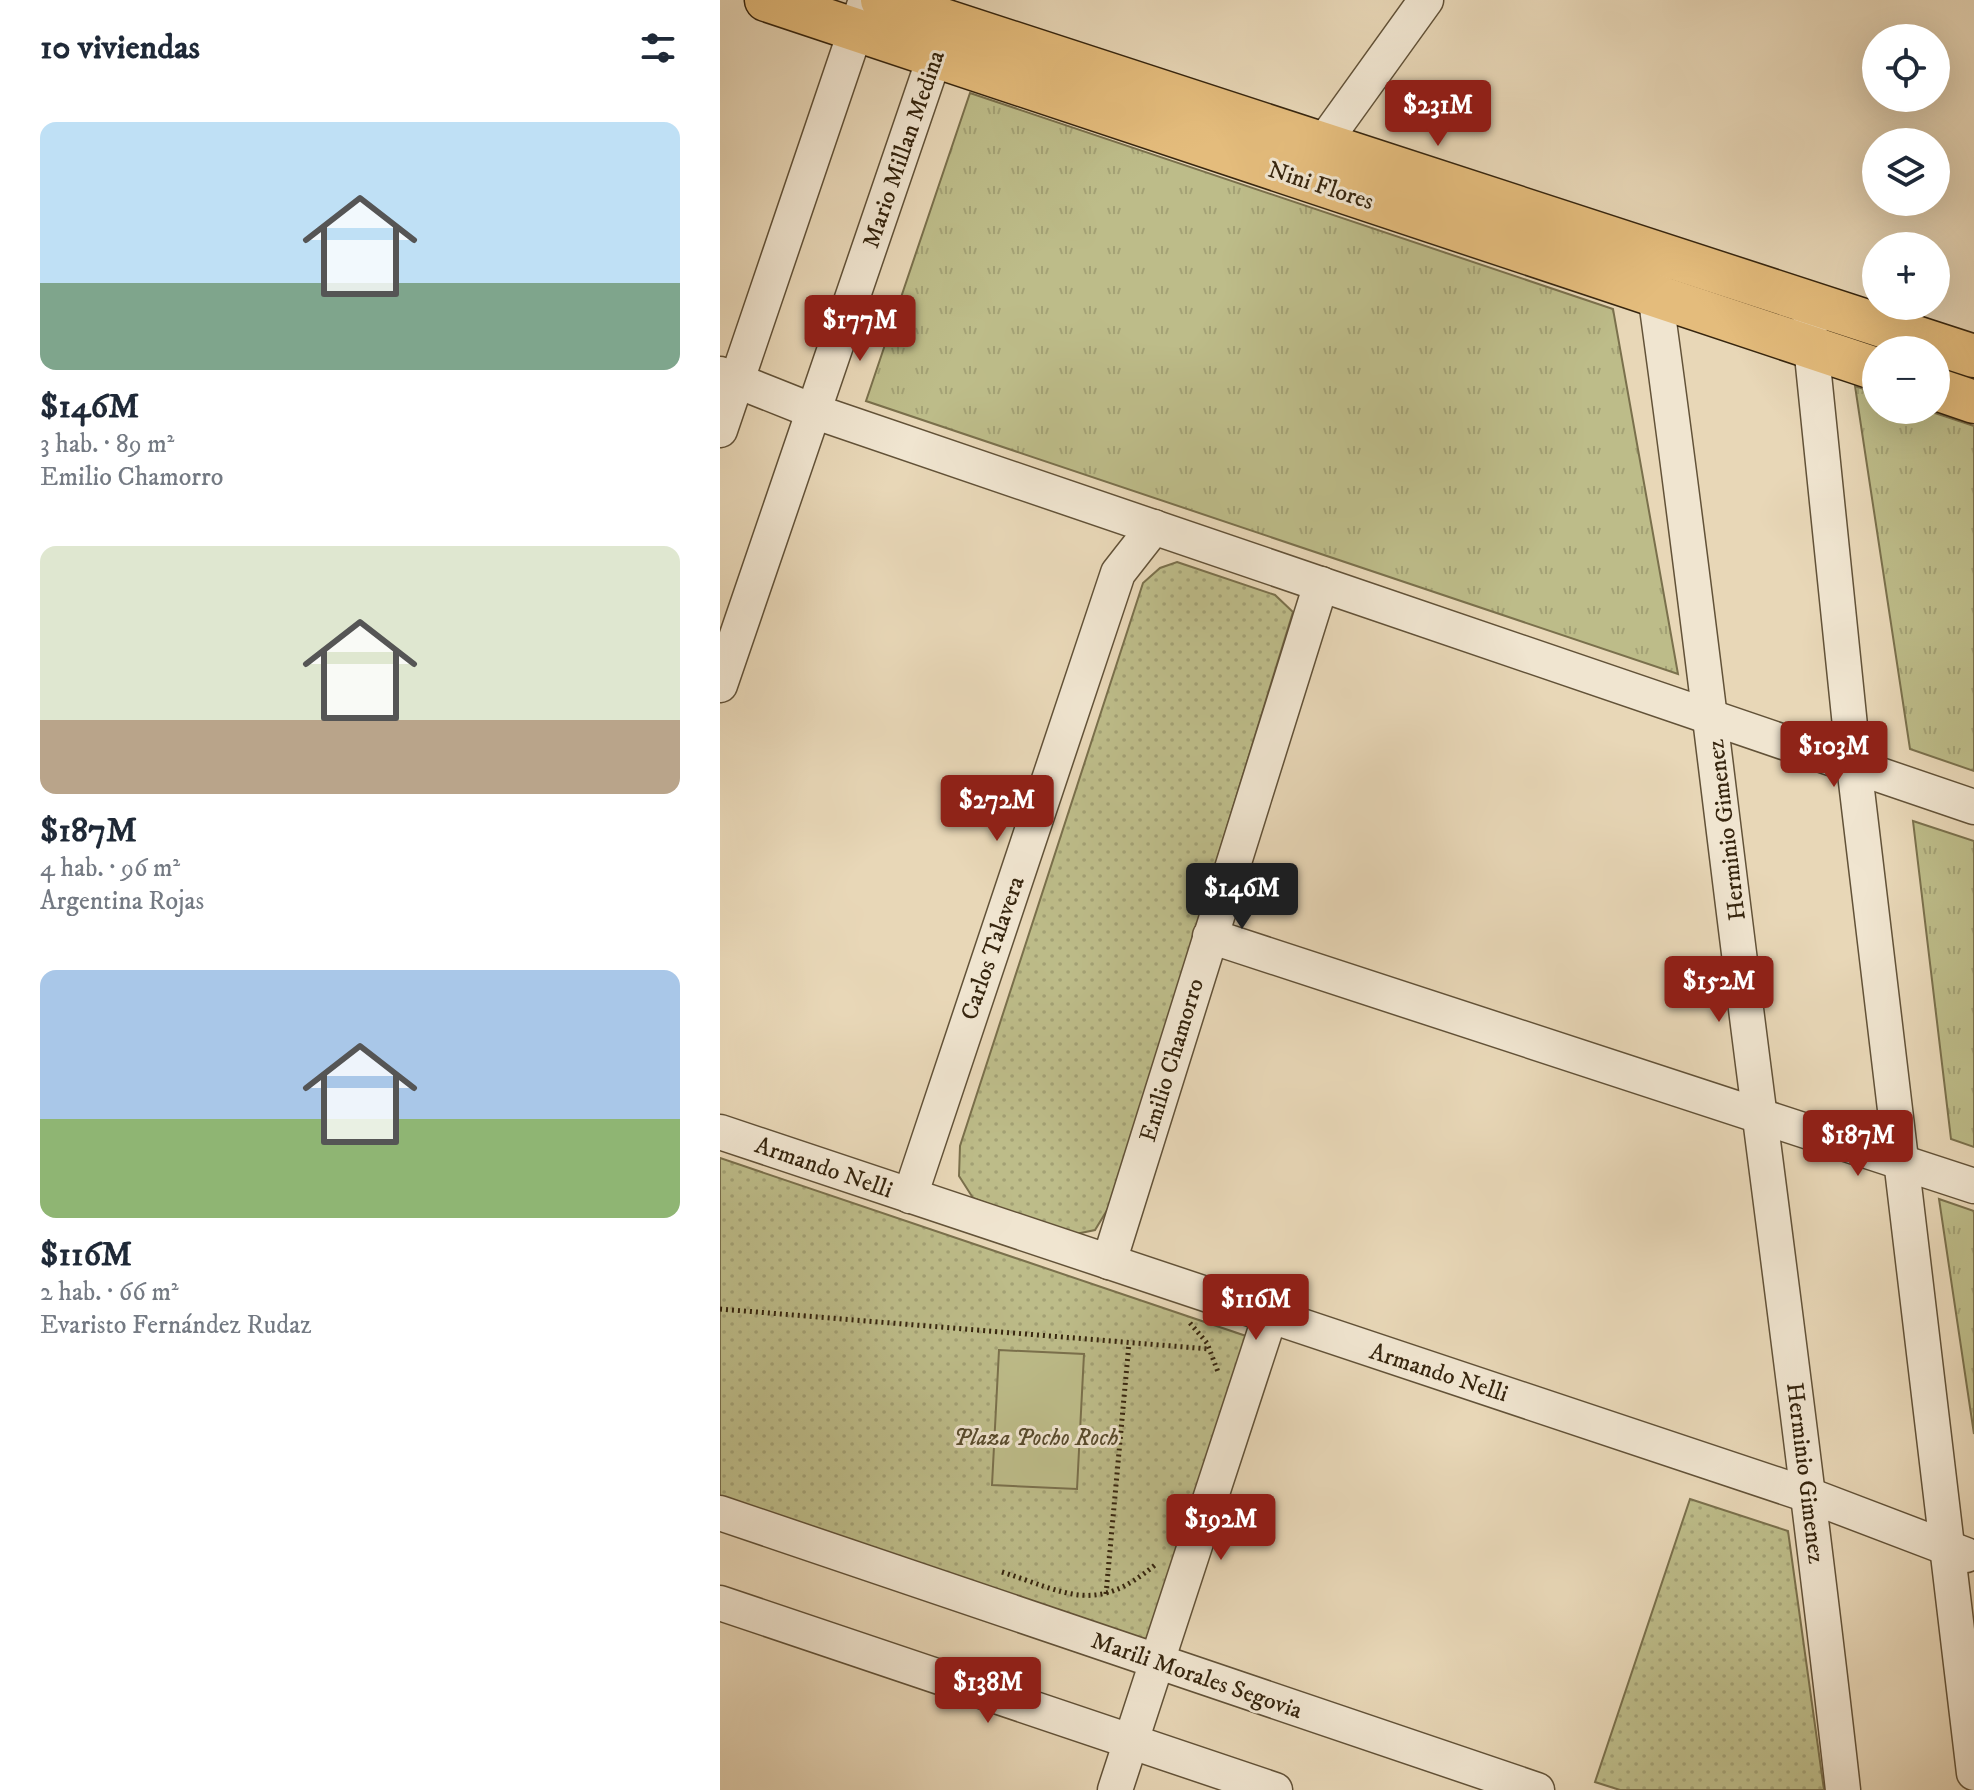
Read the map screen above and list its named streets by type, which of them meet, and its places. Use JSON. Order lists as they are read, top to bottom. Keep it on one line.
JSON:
{"streets":{"main road":["Nini Flores"],"street":["Mario Millan Medina","Herminio Gimenez","Carlos Talavera","Emilio Chamorro","Armando Nelli","Marili Morales Segovia"]},"crossings":[["Mario Millan Medina","Nini Flores"],["Nini Flores","Herminio Gimenez"],["Herminio Gimenez","Armando Nelli"],["Carlos Talavera","Armando Nelli"],["Emilio Chamorro","Armando Nelli"]],"parks":["Plaza Pocho Roch"],"page":{"heading":"10 viviendas","map_buttons":["+","−"],"price":["$231M","$177M","$103M","$272M","$146M","$152M","$187M","$116M","$192M","$138M"],"list":[{"name":"$146M","note":"3 hab. · 89 m² · Emilio Chamorro"},{"name":"$187M","note":"4 hab. · 96 m² · Argentina Rojas"},{"name":"$116M","note":"2 hab. · 66 m² · Evaristo Fernández Rudaz"}]}}
